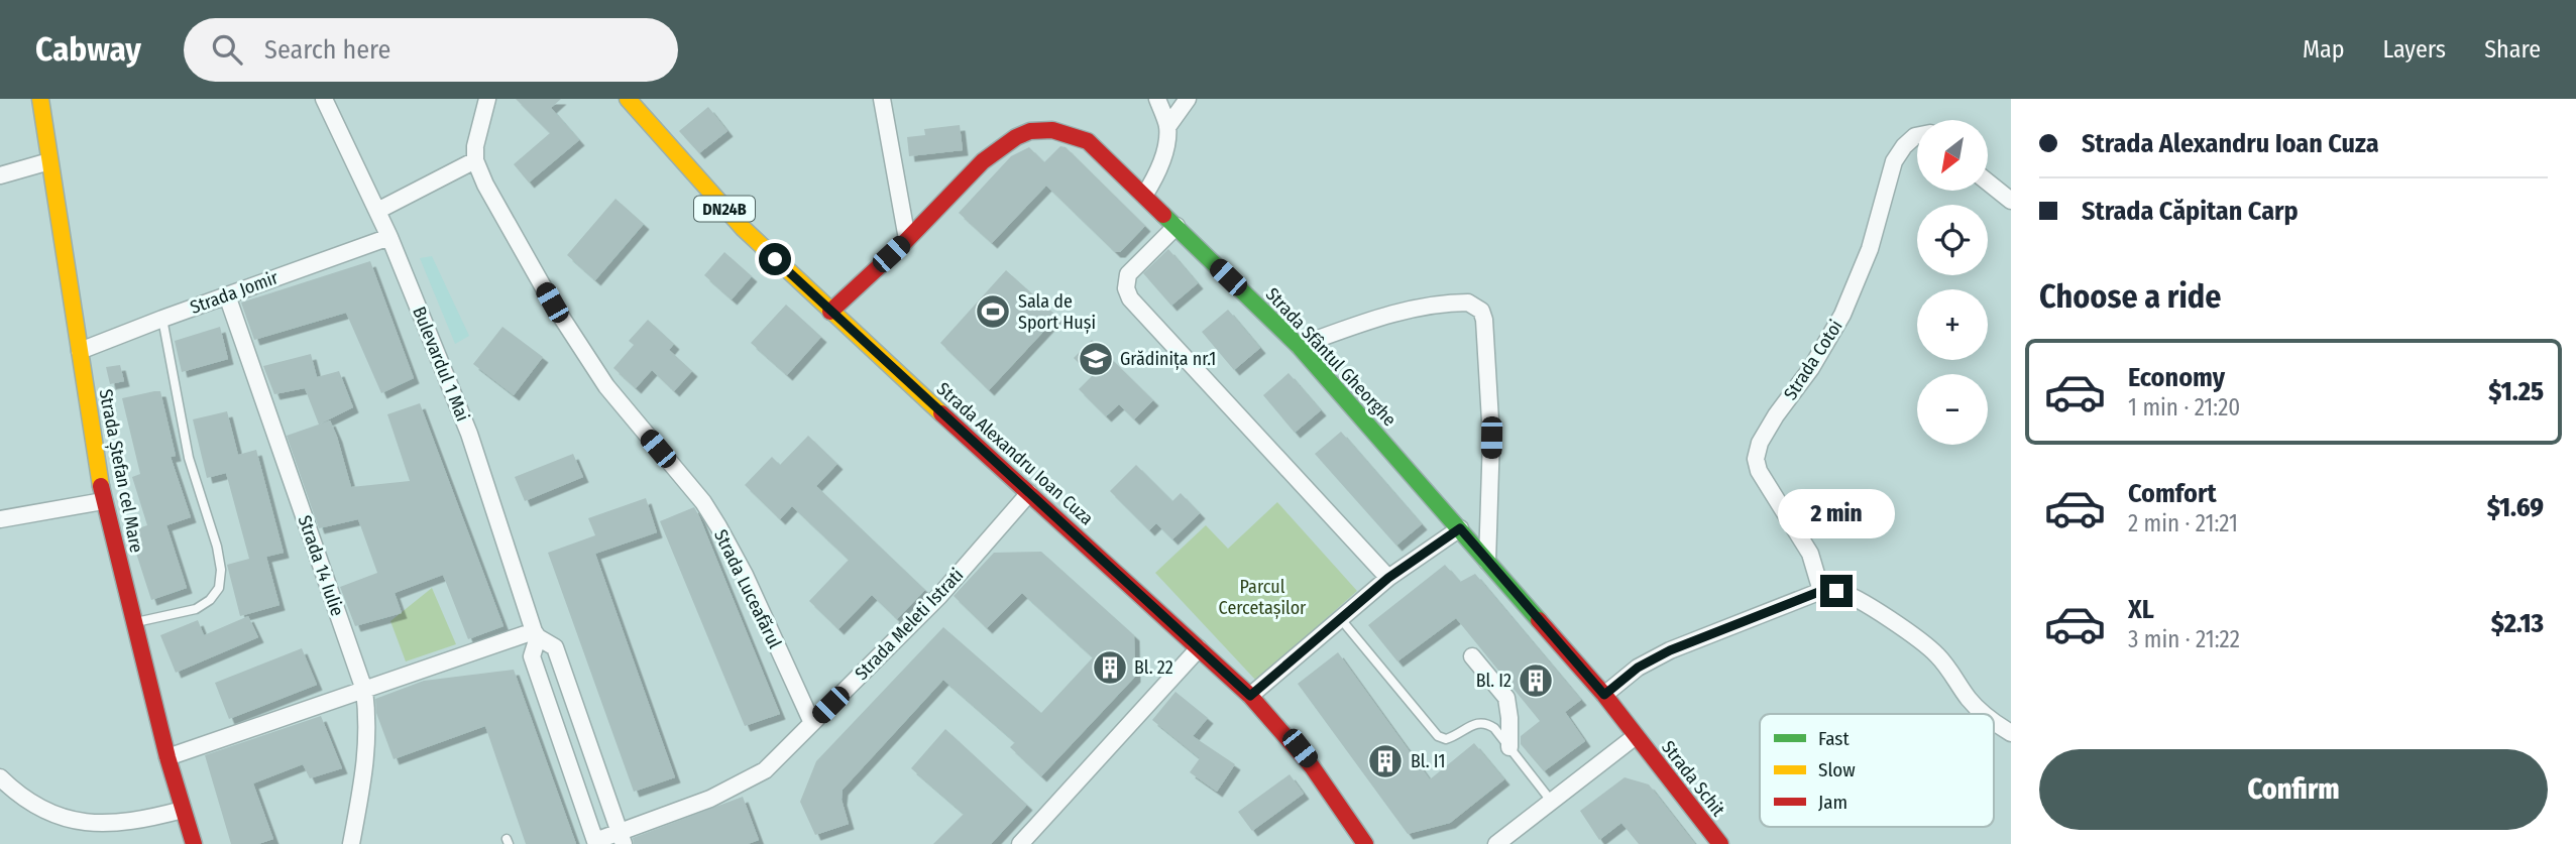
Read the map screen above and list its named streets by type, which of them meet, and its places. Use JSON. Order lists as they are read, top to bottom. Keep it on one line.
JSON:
{"streets":{"main road":["DN24B","Strada Sfântul Gheorghe","Strada Alexandru Ioan Cuza","Strada Ștefan cel Mare","Strada Schit"],"street":["Strada Jomir","Strada Cotoi","Bulevardul 1 Mai","Strada 14 Iulie","Strada Luceafărul","Strada Meleti Istrati"]},"crossings":[["Strada Jomir","Bulevardul 1 Mai"],["Strada Jomir","Strada Ștefan cel Mare"],["Strada Jomir","Strada 14 Iulie"],["Strada Sfântul Gheorghe","Strada Alexandru Ioan Cuza"],["Strada Sfântul Gheorghe","Strada Schit"],["Bulevardul 1 Mai","Strada Meleti Istrati"],["Strada Alexandru Ioan Cuza","Strada Meleti Istrati"],["Strada Luceafărul","Strada Meleti Istrati"]],"parks":["Parcul Cercetașilor"],"places":{"sports":["Sala de Sport Huși"],"school or university":["Grădinița nr.1"],"building":["Bl. 22","Bl. I2","Bl. I1"]},"legend":["Fast","Slow","Jam"],"north":"bottom left","page":{"header":"Cabway","search":"Search here","nav":["Map","Layers","Share"],"banner":["Strada Alexandru Ioan Cuza","Strada Căpitan Carp"],"map_buttons":["+","−"],"heading":"Choose a ride","list":[{"name":"Economy","note":"1 min · 21:20","value":"$1.25"},{"name":"Comfort","note":"2 min · 21:21","value":"$1.69"},{"name":"XL","note":"3 min · 21:22","value":"$2.13"}],"bubble":"2 min","buttons":"Confirm"}}
